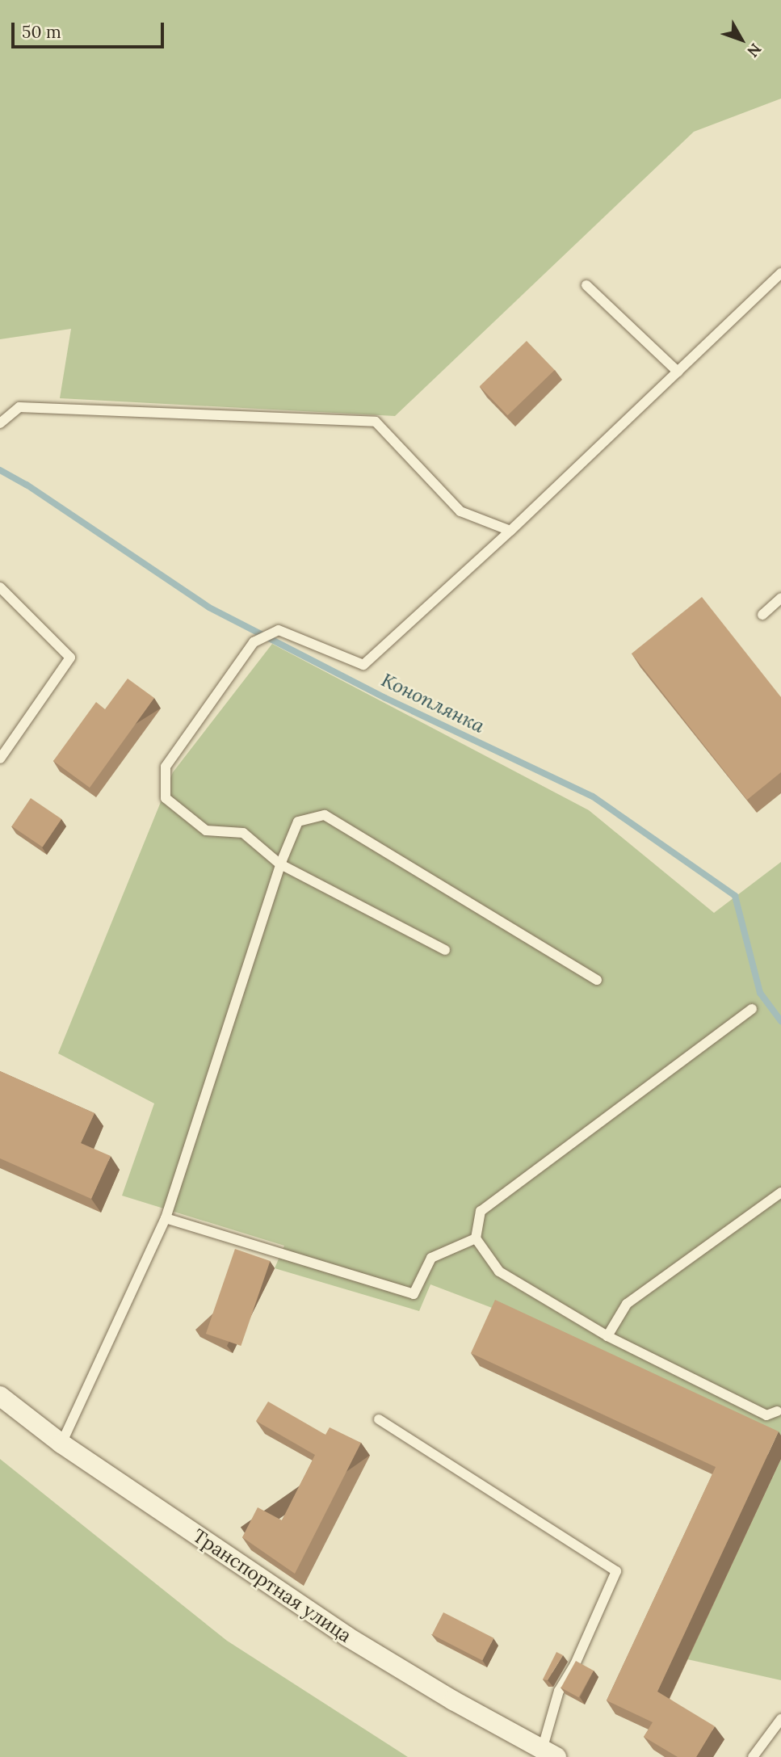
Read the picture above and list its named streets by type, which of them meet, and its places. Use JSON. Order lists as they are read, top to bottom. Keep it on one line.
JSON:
{"streets":{"street":["Транспортная улица"]},"water":["Коноплянка"],"scale_bar":"50 m","north":"bottom right"}
